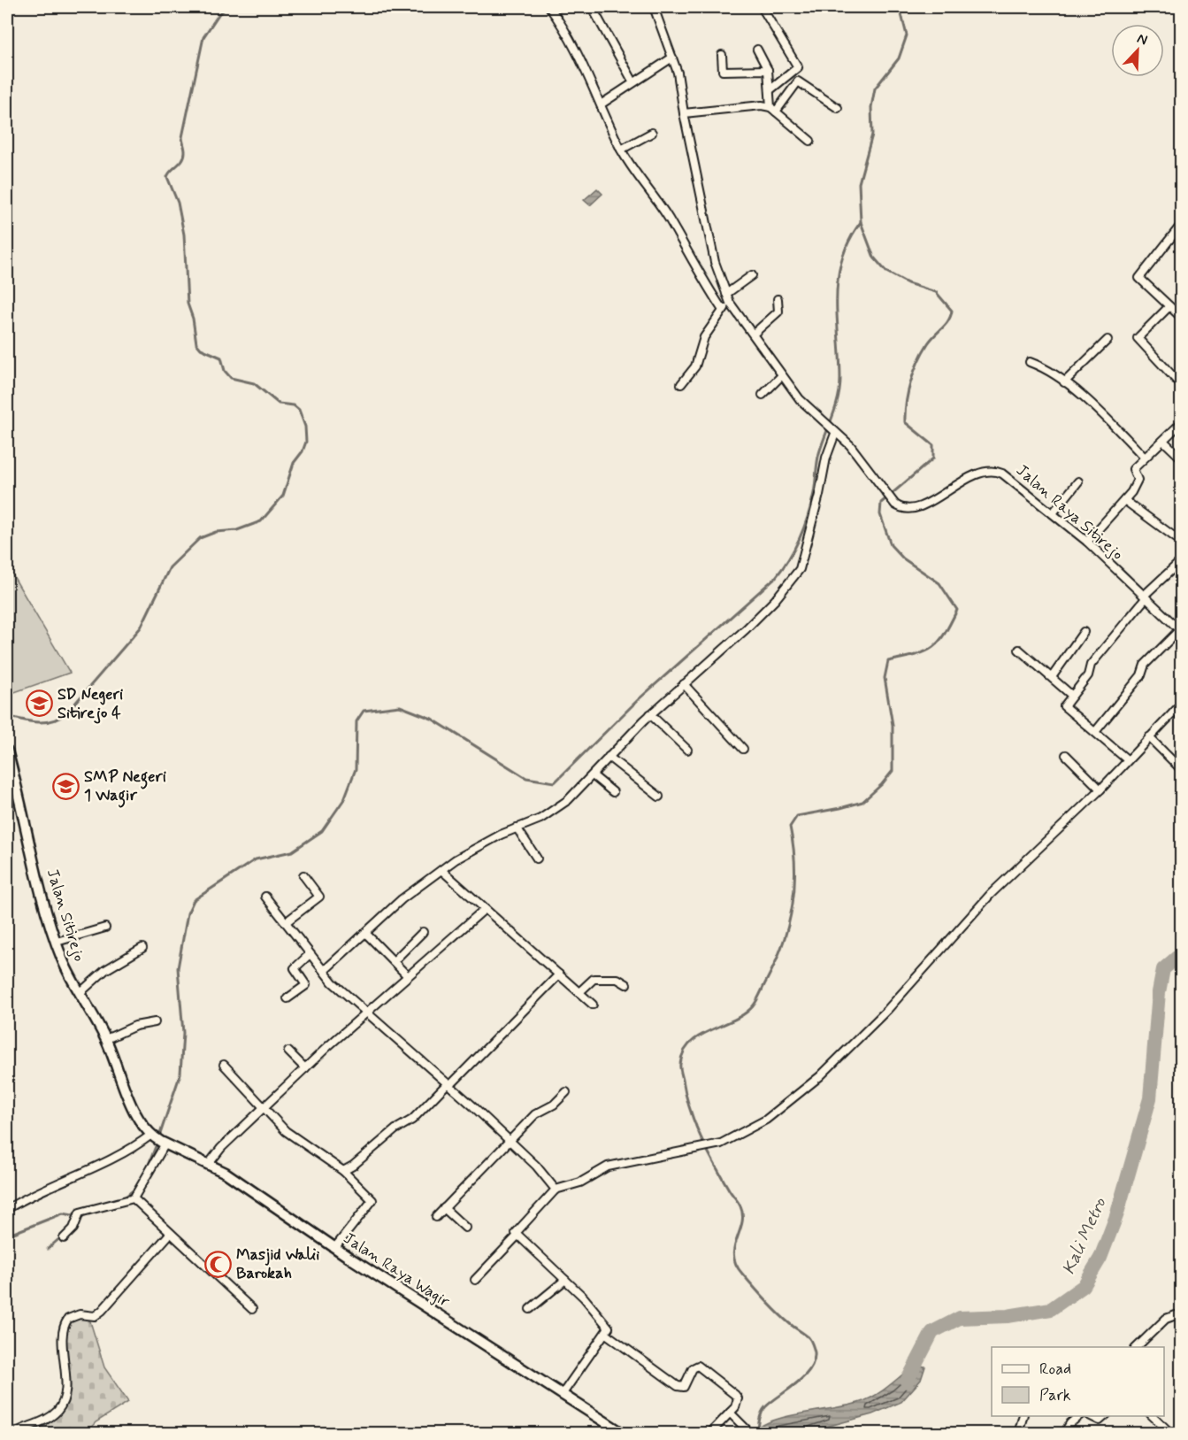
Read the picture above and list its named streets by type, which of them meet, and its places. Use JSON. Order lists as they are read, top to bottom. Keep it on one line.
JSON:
{"streets":{"main road":["Jalan Sitirejo","Jalan Raya Wagir"],"street":["Jalan Raya Sitirejo"]},"crossings":[["Jalan Sitirejo","Jalan Raya Wagir"]],"water":["Kali Metro"],"places":{"school or university":["SD Negeri Sitirejo 4","SMP Negeri 1 Wagir"],"mosque":["Masjid Walii Barokah"]},"legend":["Road","Park"],"north":"top right"}
